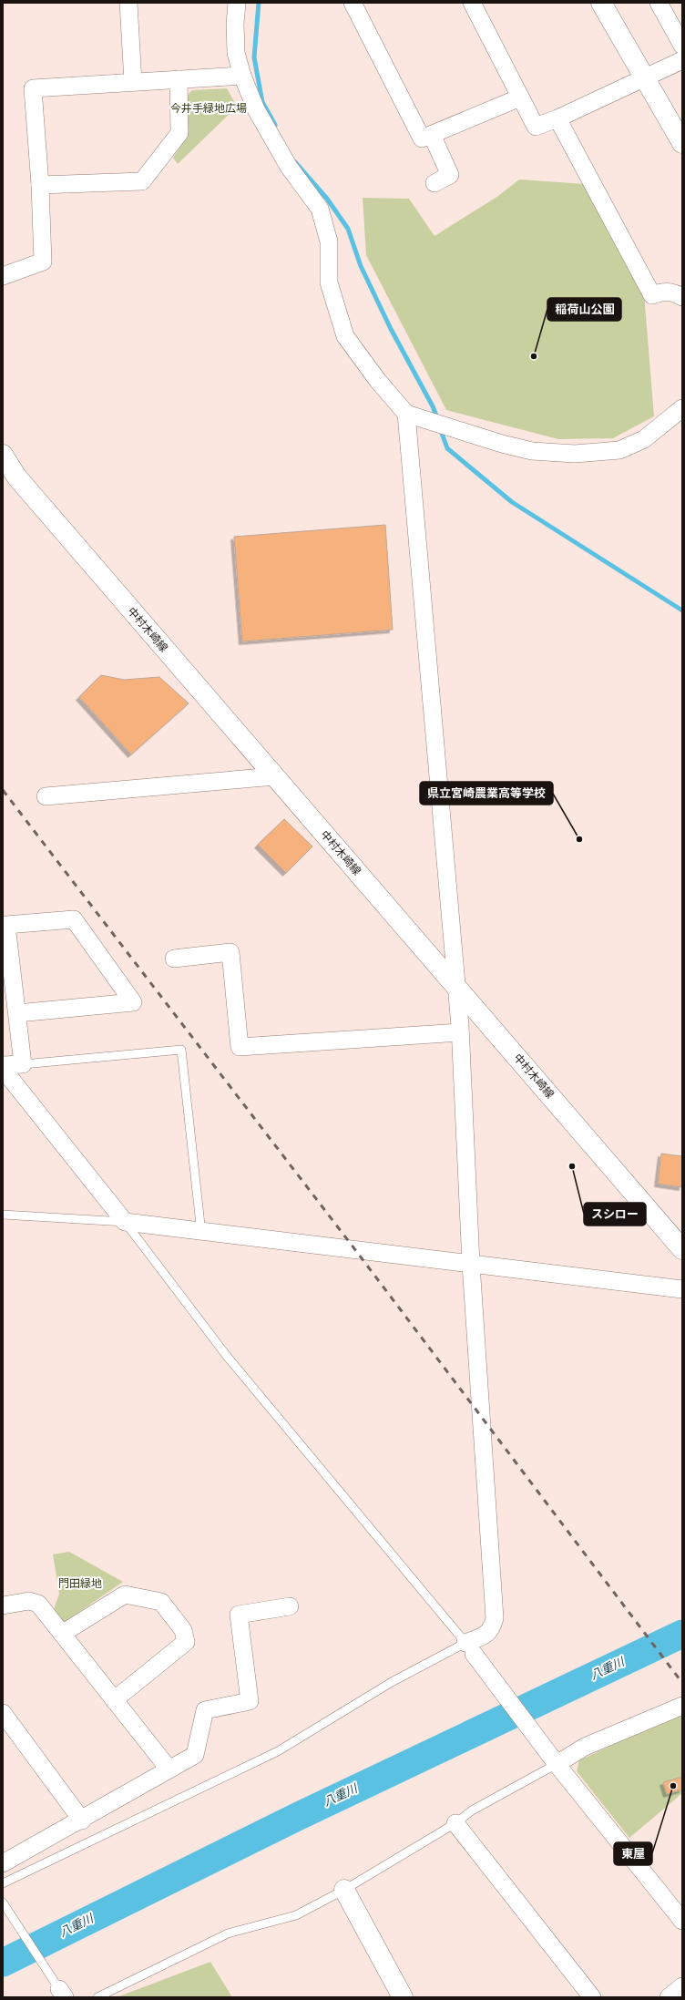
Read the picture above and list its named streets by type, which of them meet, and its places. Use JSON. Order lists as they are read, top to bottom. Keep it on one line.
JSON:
{"streets":{"main road":["中村木崎線"]},"water":["八重川"],"parks":["今井手緑地広場","門田緑地"],"places":["稲荷山公園","県立宮崎農業高等学校","スシロー","東屋"]}
